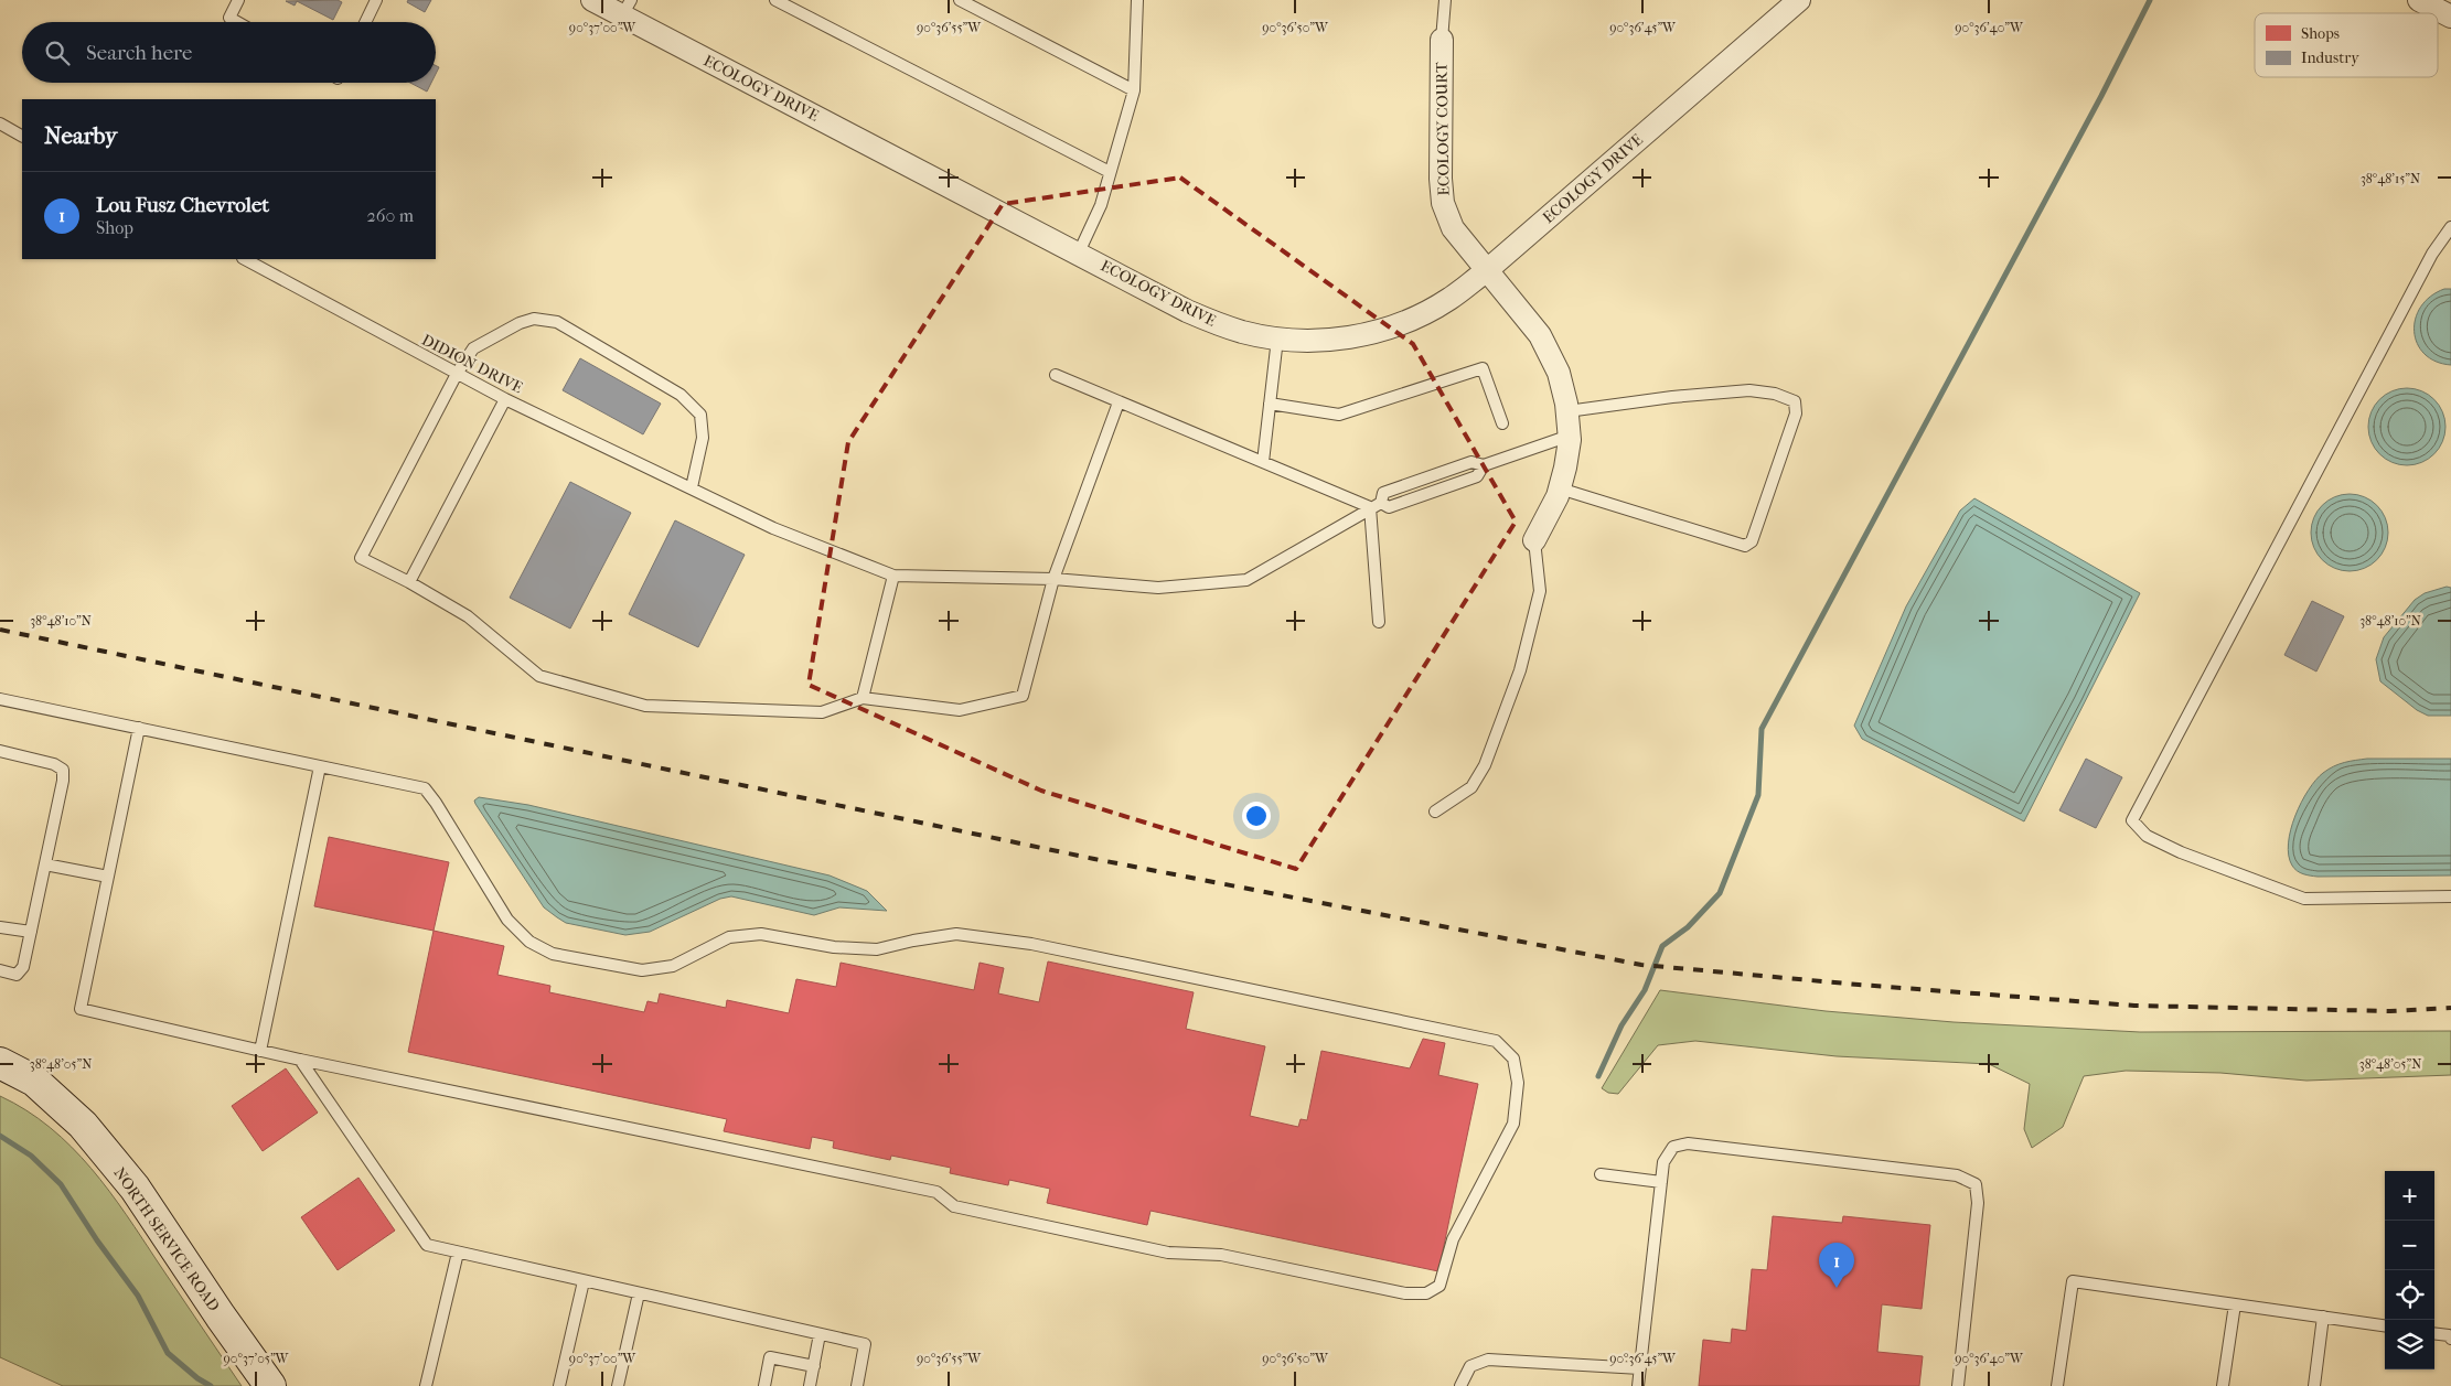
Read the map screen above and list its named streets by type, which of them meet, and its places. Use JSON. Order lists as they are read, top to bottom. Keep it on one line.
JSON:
{"streets":{"street":["ECOLOGY DRIVE","ECOLOGY COURT","NORTH SERVICE ROAD"],"lane":["DIDION DRIVE"]},"crossings":[["ECOLOGY DRIVE","ECOLOGY COURT"]],"legend":["Shops","Industry"],"page":{"search":"Search here","heading":"Nearby","list":[{"mark":"1","name":"Lou Fusz Chevrolet","note":"Shop","value":"260 m"}],"map_buttons":["+","−"],"pins":"1"},"coordinates":["90°37'00\"W","90°36'55\"W","90°36'50\"W","90°36'45\"W","90°36'40\"W","38°48'15\"N","38°48'10\"N","38°48'05\"N","90°37'05\"W"]}
